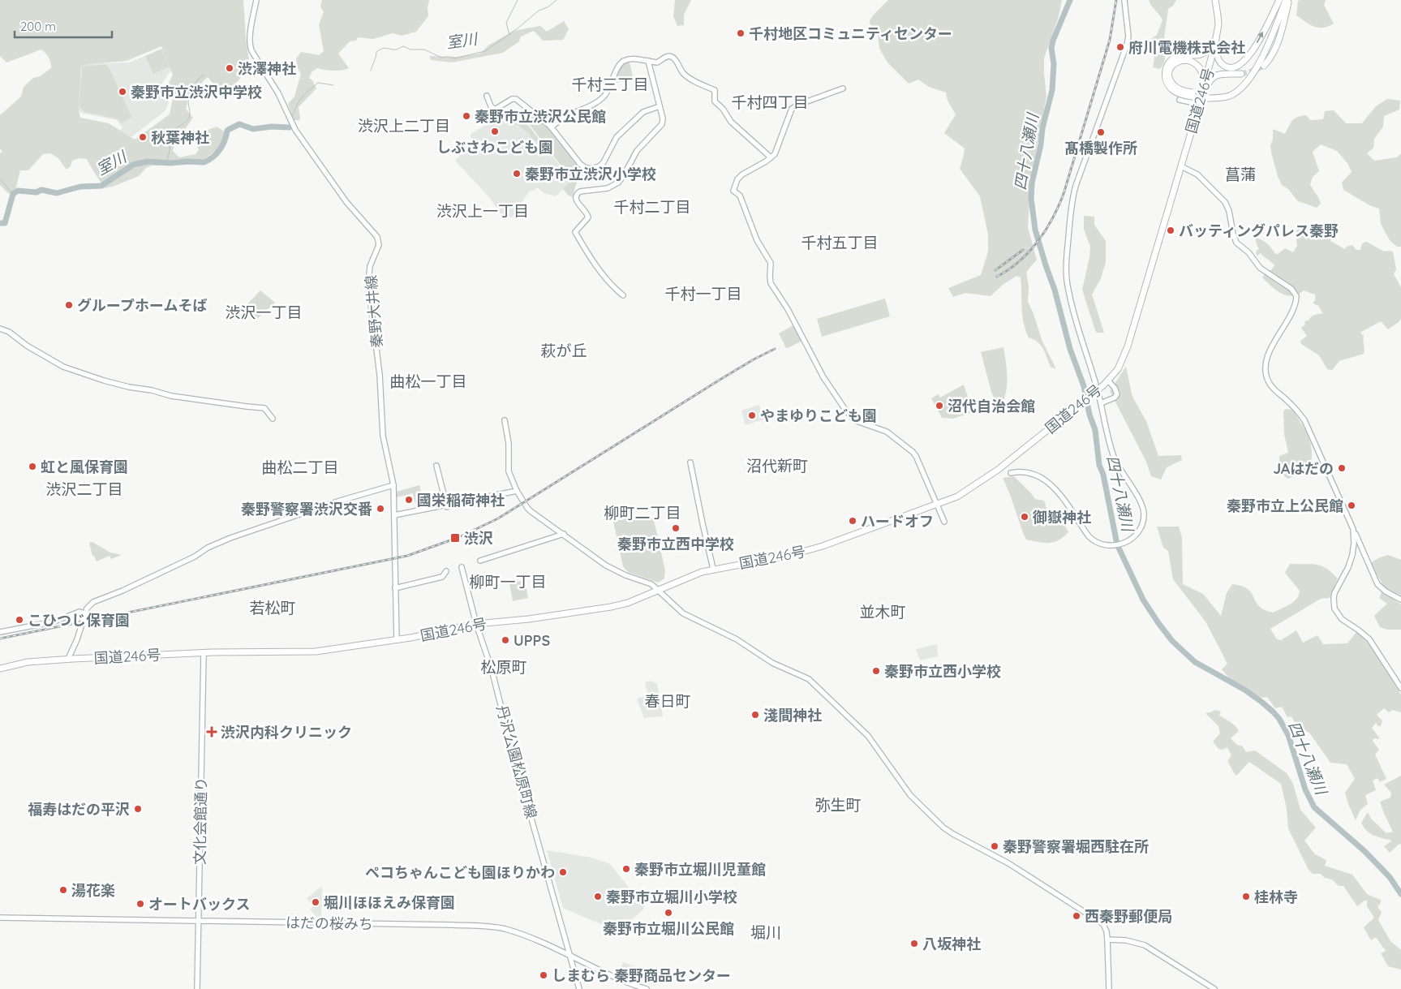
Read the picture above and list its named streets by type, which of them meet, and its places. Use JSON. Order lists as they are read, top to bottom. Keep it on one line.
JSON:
{"streets":{"highway":["国道246号"],"street":["秦野大井線","丹沢公園松原町線","文化会館通り","はだの桜みち"]},"crossings":[["国道246号","秦野大井線"],["国道246号","丹沢公園松原町線"],["国道246号","文化会館通り"],["丹沢公園松原町線","はだの桜みち"],["文化会館通り","はだの桜みち"]],"districts":["千村三丁目","千村四丁目","渋沢上二丁目","菖蒲","千村二丁目","渋沢上一丁目","千村五丁目","千村一丁目","渋沢一丁目","萩が丘","曲松一丁目","沼代新町","曲松二丁目","渋沢二丁目","柳町二丁目","柳町一丁目","若松町","並木町","松原町","春日町","弥生町","堀川"],"water":["室川","四十八瀬川"],"places":{"other":["千村地区コミュニティセンター","府川電機株式会社","渋澤神社","秦野市立渋沢中学校","秦野市立渋沢公民館","しぶさわこども園","髙橋製作所","秋葉神社","秦野市立渋沢小学校","バッティングパレス秦野","グループホームそば","沼代自治会館","やまゆりこども園","虹と風保育園","JAはだの","國栄稲荷神社","秦野市立上公民館","秦野警察署渋沢交番","御嶽神社","ハードオフ","秦野市立西中学校","こひつじ保育園","UPPS","秦野市立西小学校","淺間神社","福寿はだの平沢","秦野警察署堀西駐在所","秦野市立堀川児童館","ペコちゃんこども園ほりかわ","湯花楽","秦野市立堀川小学校","桂林寺","堀川ほほえみ保育園","オートバックス","秦野市立堀川公民館","西秦野郵便局","八坂神社","しまむら 秦野商品センター"],"transit":["渋沢"],"health":["渋沢内科クリニック"]},"scale_bar":"200 m"}
